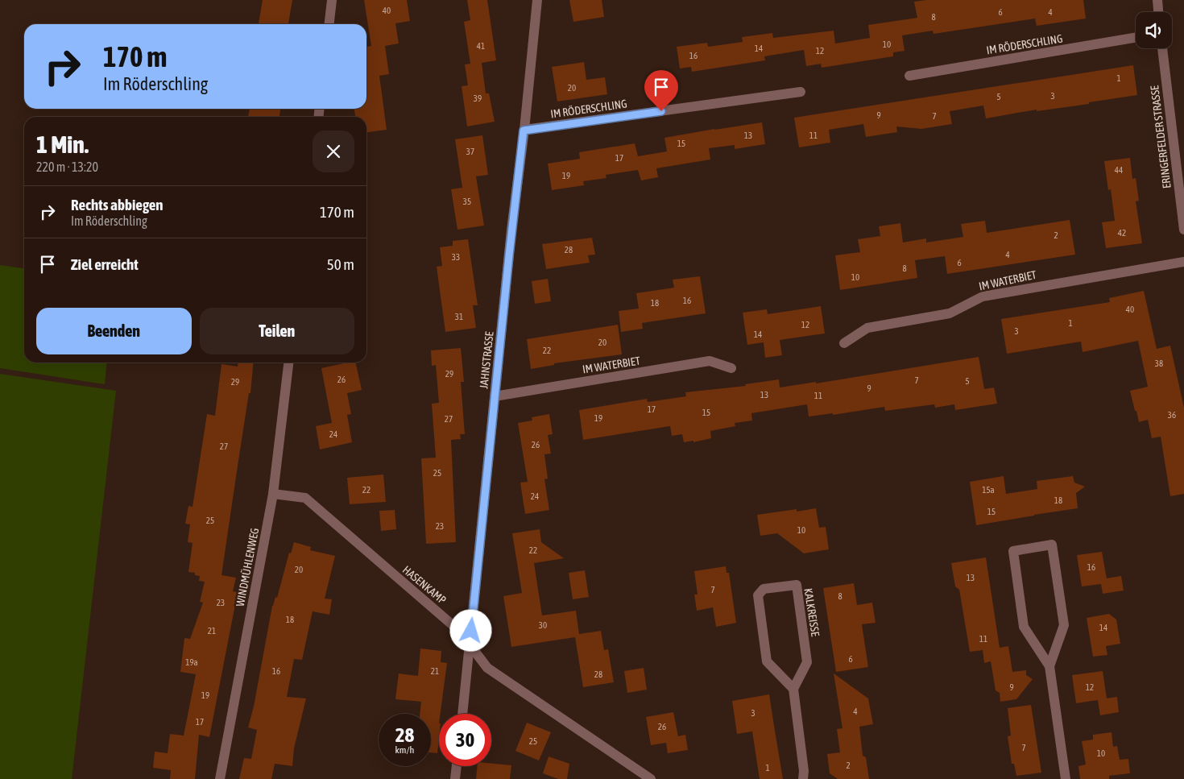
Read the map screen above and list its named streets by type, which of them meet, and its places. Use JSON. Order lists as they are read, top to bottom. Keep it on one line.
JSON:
{"streets":{"street":["IM RÖDERSCHLING","ERINGERFELDER STRASSE","IM WATERBIET","JAHNSTRASSE","WINDMÜHLENWEG","HASENKAMP","KALKREISSE"]},"crossings":[["IM RÖDERSCHLING","JAHNSTRASSE"],["IM WATERBIET","JAHNSTRASSE"],["JAHNSTRASSE","HASENKAMP"],["WINDMÜHLENWEG","HASENKAMP"]],"house_numbers":["40","6","4","8","10","41","14","12","16","1","20","3","5","39","9","7","13","11","15","37","17","44","19","35","42","2","28","4","33","6","8","10","16","18","40","31","1","12","3","14","20","22","38","29","26","7","5","29","9","13","11","17","15","36","19","27","24","26","27","25","22","15a","24","18","15","25","23","10","22","16","20","13","7","8","23","18","30","14","21","11","6","19a","16","21","28","9","12","19","4","3","17","26","25","7","10","2","1"],"page":{"turn":["170 m","Im Röderschling"],"heading":["1 Min.","220 m · 13:20"],"list":[{"name":"Rechts abbiegen","note":"Im Röderschling","value":"170 m"},{"name":"Ziel erreicht","value":"50 m"}],"buttons":["Beenden","Teilen"],"speed":"28 km/h","limit":"30"}}
